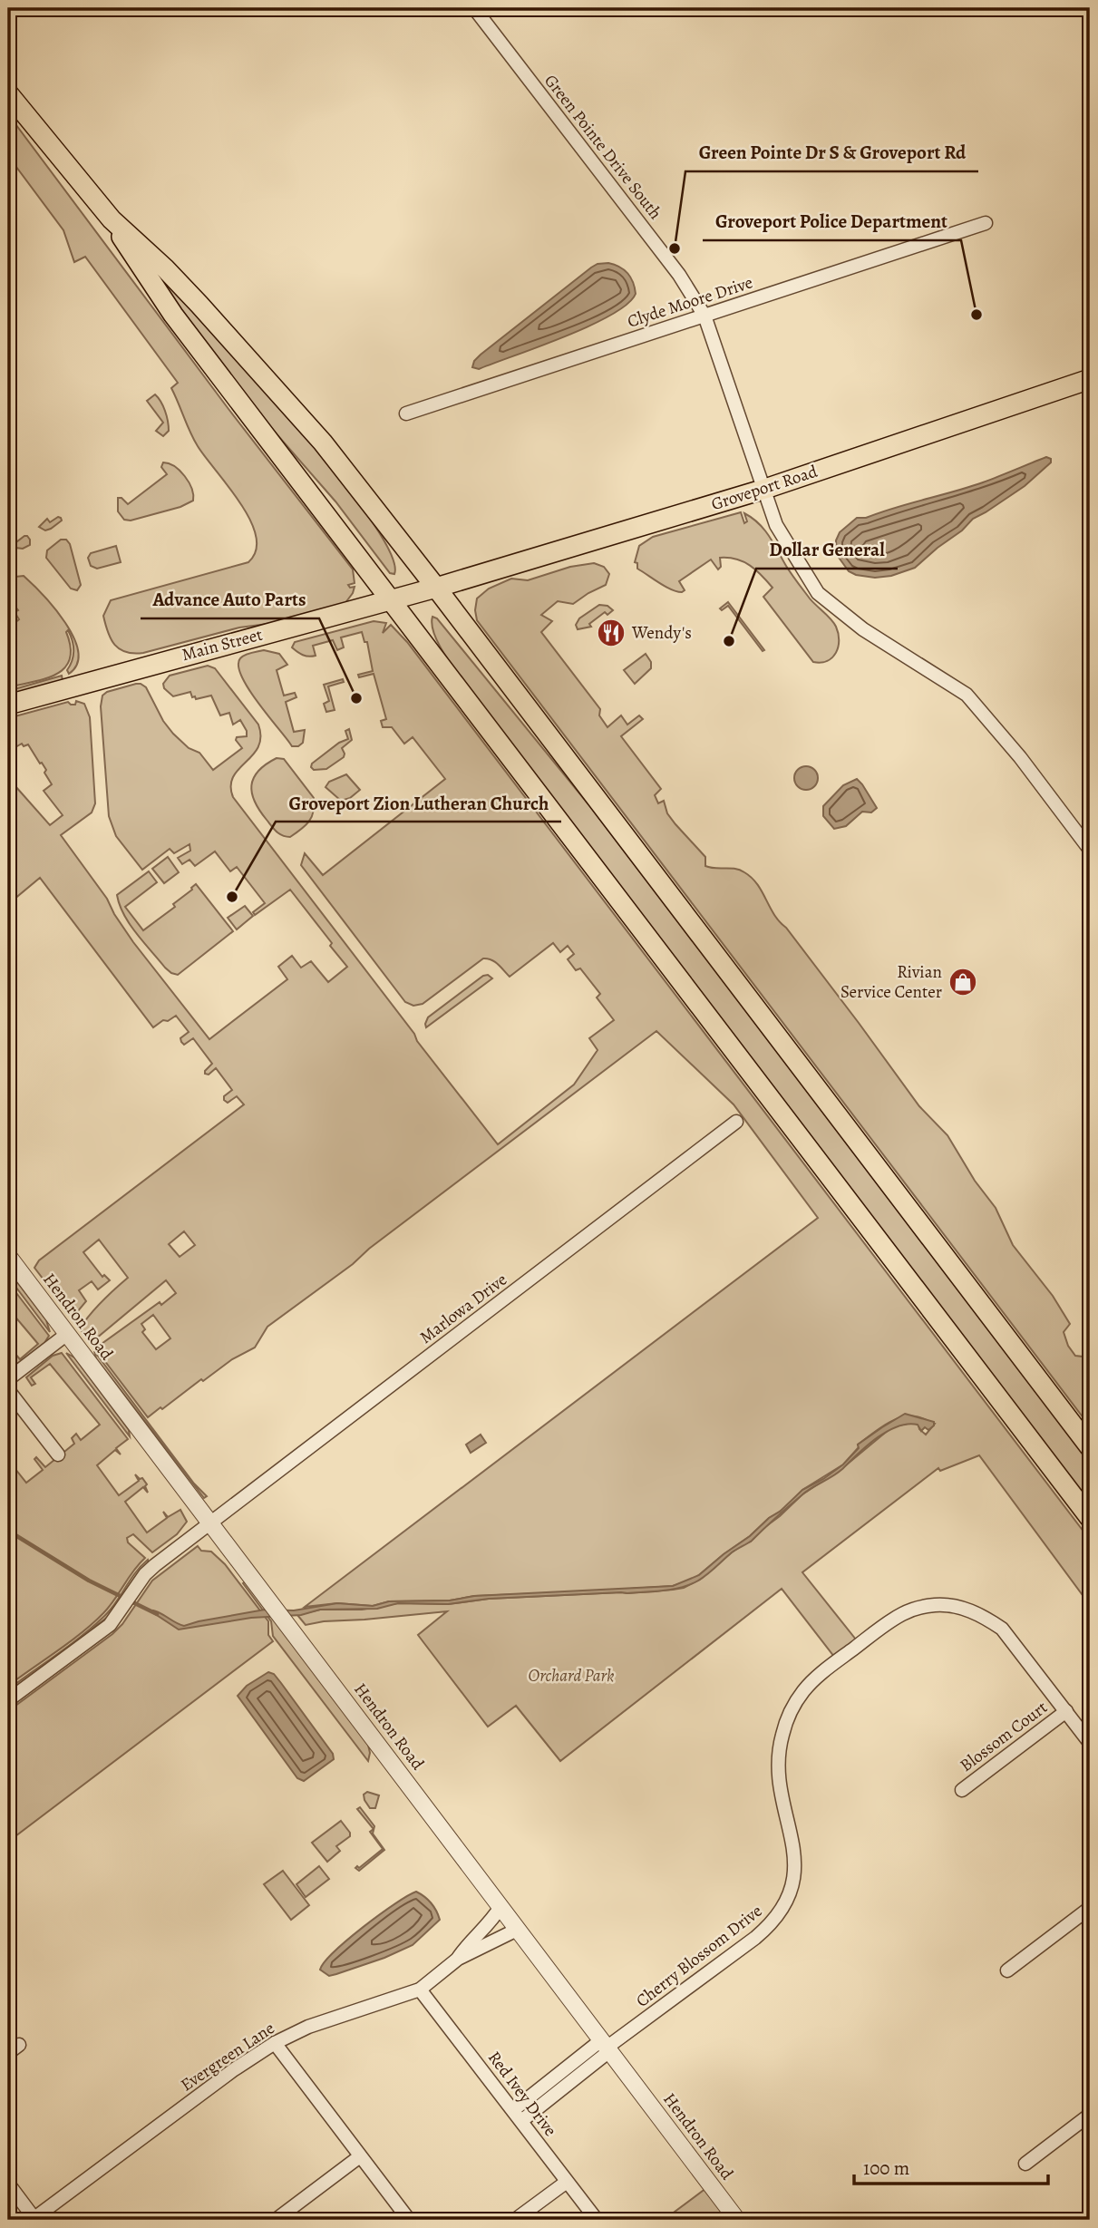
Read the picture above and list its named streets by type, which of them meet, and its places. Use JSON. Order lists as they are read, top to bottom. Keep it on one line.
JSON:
{"streets":{"main road":["Groveport Road","Main Street"],"street":["Green Pointe Drive South","Clyde Moore Drive","Marlowa Drive","Hendron Road","Blossom Court","Cherry Blossom Drive","Evergreen Lane","Red Ivey Drive"]},"crossings":[["Green Pointe Drive South","Clyde Moore Drive"],["Green Pointe Drive South","Groveport Road"],["Groveport Road","Main Street"],["Marlowa Drive","Hendron Road"],["Hendron Road","Cherry Blossom Drive"],["Hendron Road","Evergreen Lane"],["Blossom Court","Cherry Blossom Drive"],["Cherry Blossom Drive","Red Ivey Drive"],["Evergreen Lane","Red Ivey Drive"]],"parks":["Orchard Park"],"places":{"other":["Green Pointe Dr S & Groveport Rd","Groveport Police Department","Dollar General","Advance Auto Parts","Groveport Zion Lutheran Church"],"restaurant":["Wendy's"],"shop":["Rivian Service Center"]},"scale_bar":"100 m"}
